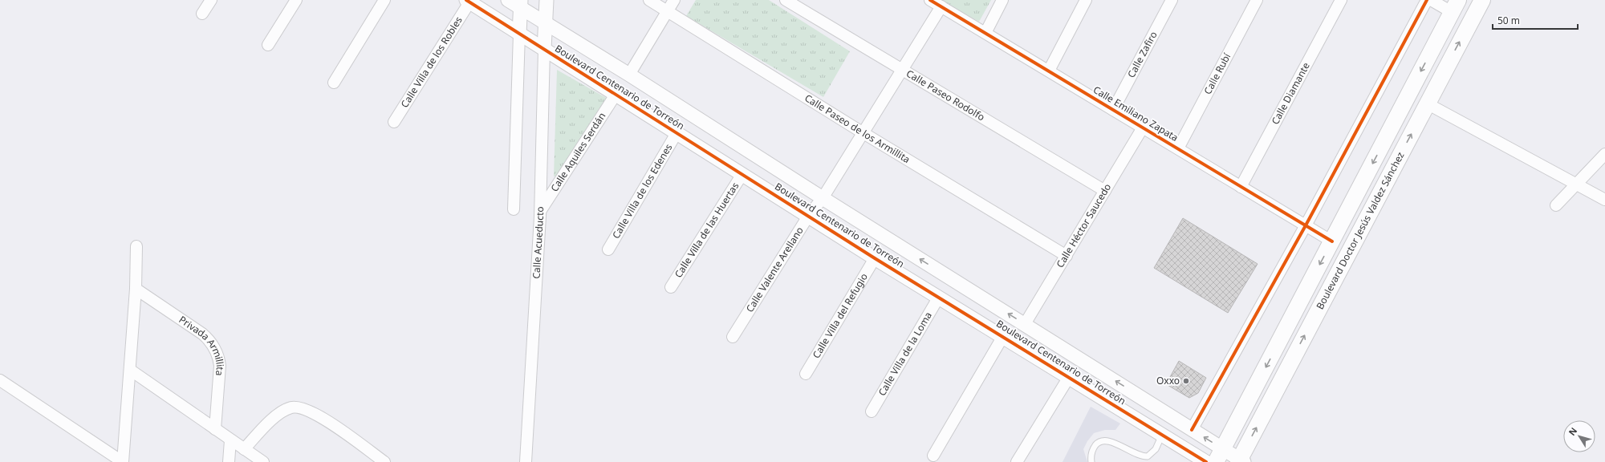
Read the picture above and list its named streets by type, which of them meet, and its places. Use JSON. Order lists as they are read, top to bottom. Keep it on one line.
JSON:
{"streets":{"main road":["Boulevard Doctor Jesús Valdez Sánchez"],"street":["Calle Zafiro","Calle Villa de los Robles","Calle Rubí","Boulevard Centenario de Torreón","Calle Diamante","Calle Paseo Rodolfo","Calle Emiliano Zapata","Calle Paseo de los Armillita","Calle Aquiles Serdán","Calle Villa de los Edenes","Calle Héctor Saucedo","Calle Villa de las Huertas","Calle Acueducto","Calle Valente Arellano","Calle Villa del Refugio","Privada Armillita","Calle Villa de la Loma"]},"crossings":[["Calle Zafiro","Calle Emiliano Zapata"],["Calle Villa de los Robles","Boulevard Centenario de Torreón"],["Calle Rubí","Calle Emiliano Zapata"],["Boulevard Centenario de Torreón","Calle Aquiles Serdán"],["Boulevard Centenario de Torreón","Calle Villa de los Edenes"],["Boulevard Centenario de Torreón","Calle Héctor Saucedo"],["Boulevard Centenario de Torreón","Calle Villa de las Huertas"],["Boulevard Centenario de Torreón","Boulevard Doctor Jesús Valdez Sánchez"],["Boulevard Centenario de Torreón","Calle Acueducto"],["Boulevard Centenario de Torreón","Calle Valente Arellano"],["Boulevard Centenario de Torreón","Calle Villa del Refugio"],["Boulevard Centenario de Torreón","Calle Villa de la Loma"],["Calle Diamante","Calle Emiliano Zapata"],["Calle Paseo Rodolfo","Calle Héctor Saucedo"],["Calle Paseo Rodolfo","Calle Valente Arellano"],["Calle Emiliano Zapata","Calle Héctor Saucedo"],["Calle Emiliano Zapata","Boulevard Doctor Jesús Valdez Sánchez"],["Calle Emiliano Zapata","Calle Valente Arellano"],["Calle Paseo de los Armillita","Calle Héctor Saucedo"],["Calle Paseo de los Armillita","Calle Valente Arellano"],["Calle Aquiles Serdán","Calle Acueducto"]],"places":["Oxxo"],"scale_bar":"50 m","north":"top left"}
